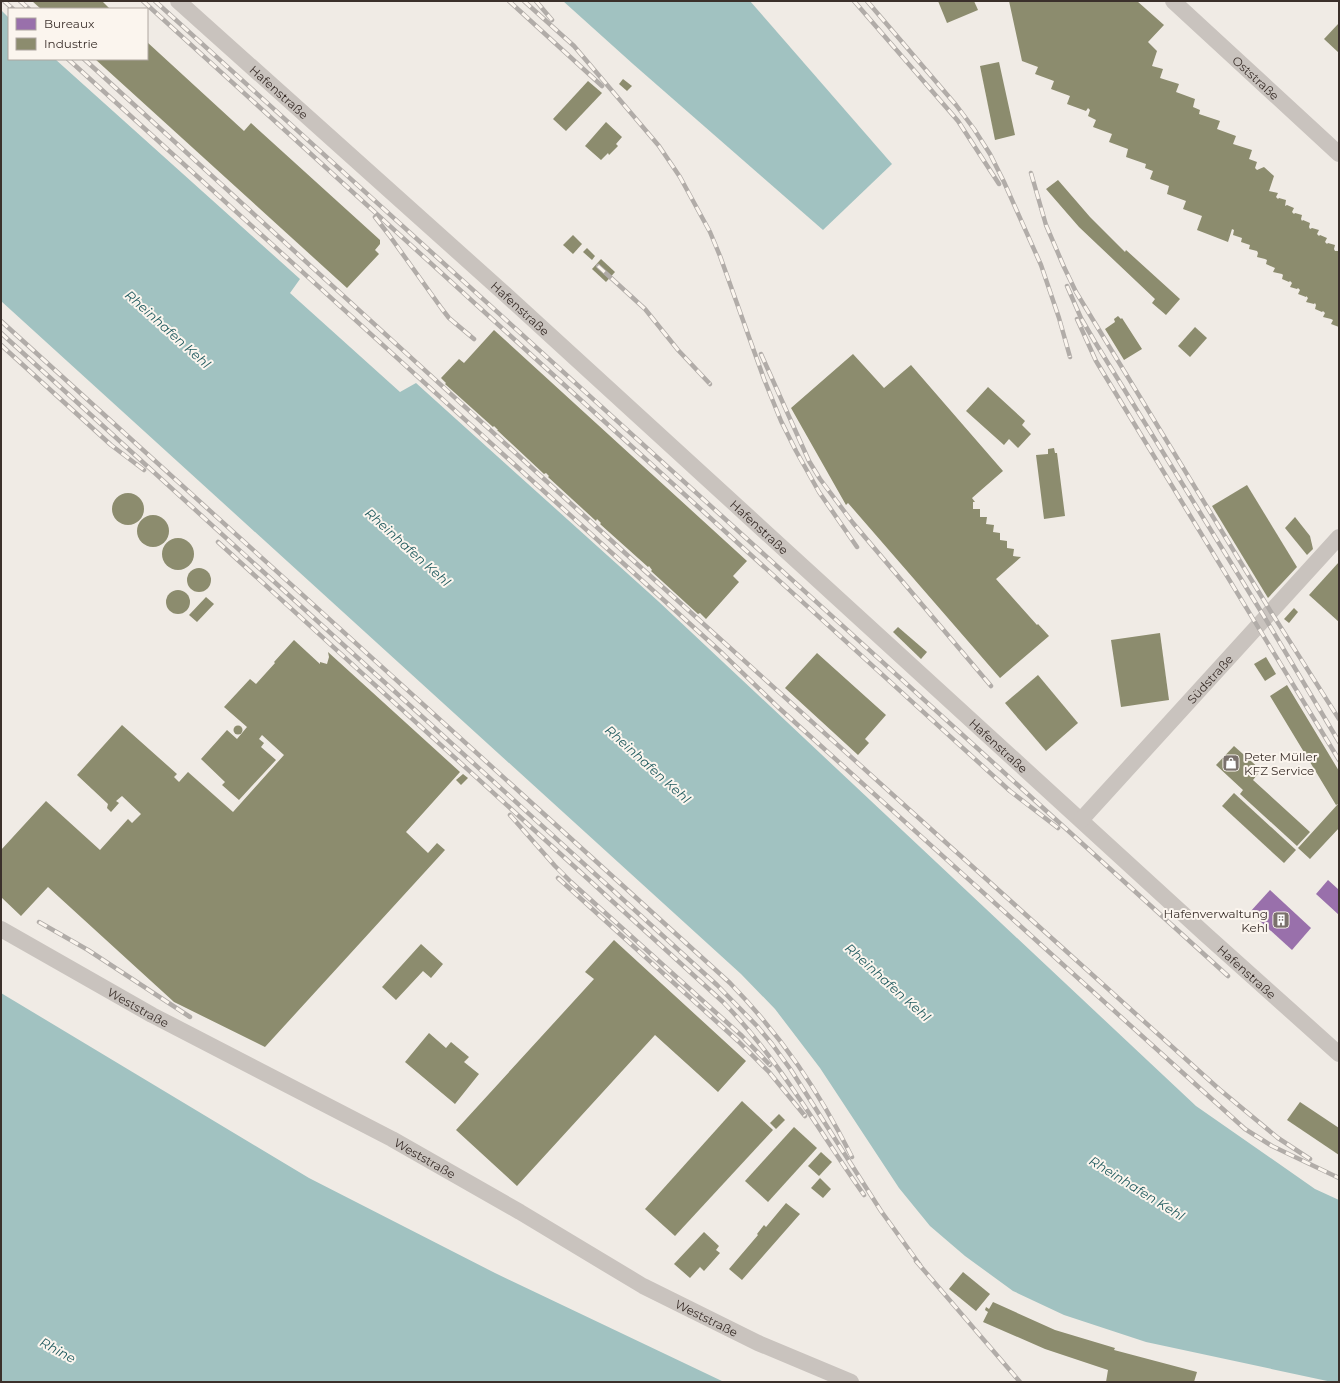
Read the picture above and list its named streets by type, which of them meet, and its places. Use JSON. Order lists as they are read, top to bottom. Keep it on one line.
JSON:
{"streets":{"street":["Oststraße","Hafenstraße","Südstraße","Weststraße"]},"crossings":[["Hafenstraße","Südstraße"]],"water":["Rheinhafen Kehl","Rhine"],"places":{"shop":["Peter Müller KFZ Service"],"building":["Hafenverwaltung Kehl"]},"legend":["Bureaux","Industrie"]}
